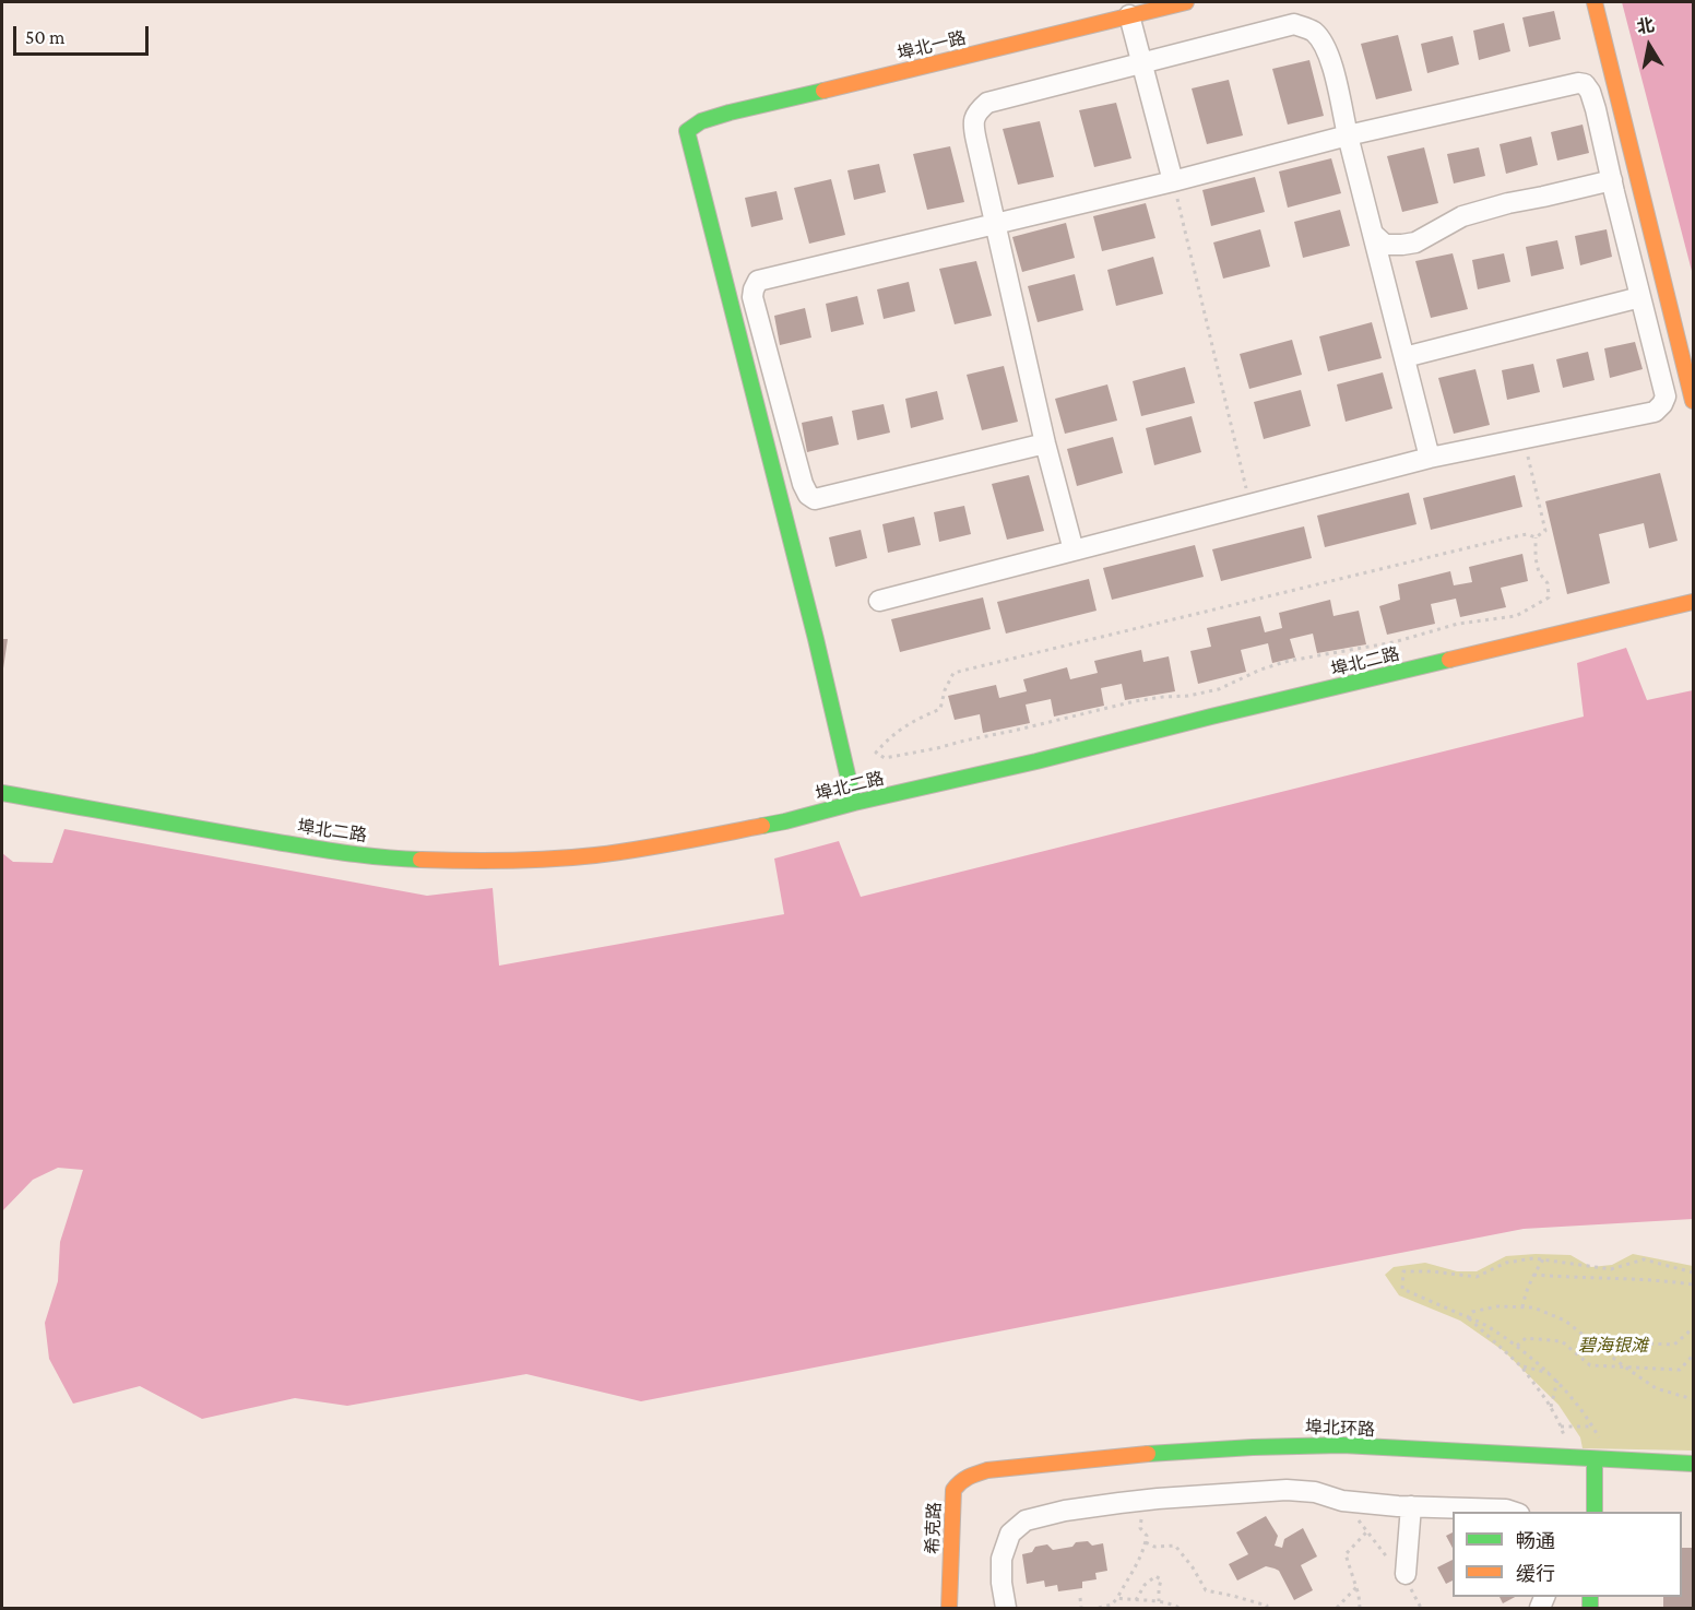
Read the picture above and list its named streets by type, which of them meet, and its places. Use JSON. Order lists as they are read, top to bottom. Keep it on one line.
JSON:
{"streets":{"street":["埠北一路","埠北二路","埠北环路","希克路"]},"crossings":[["埠北一路","埠北二路"],["埠北环路","希克路"]],"parks":["碧海银滩"],"legend":["畅通","缓行"],"scale_bar":"50 m","north":"top"}
